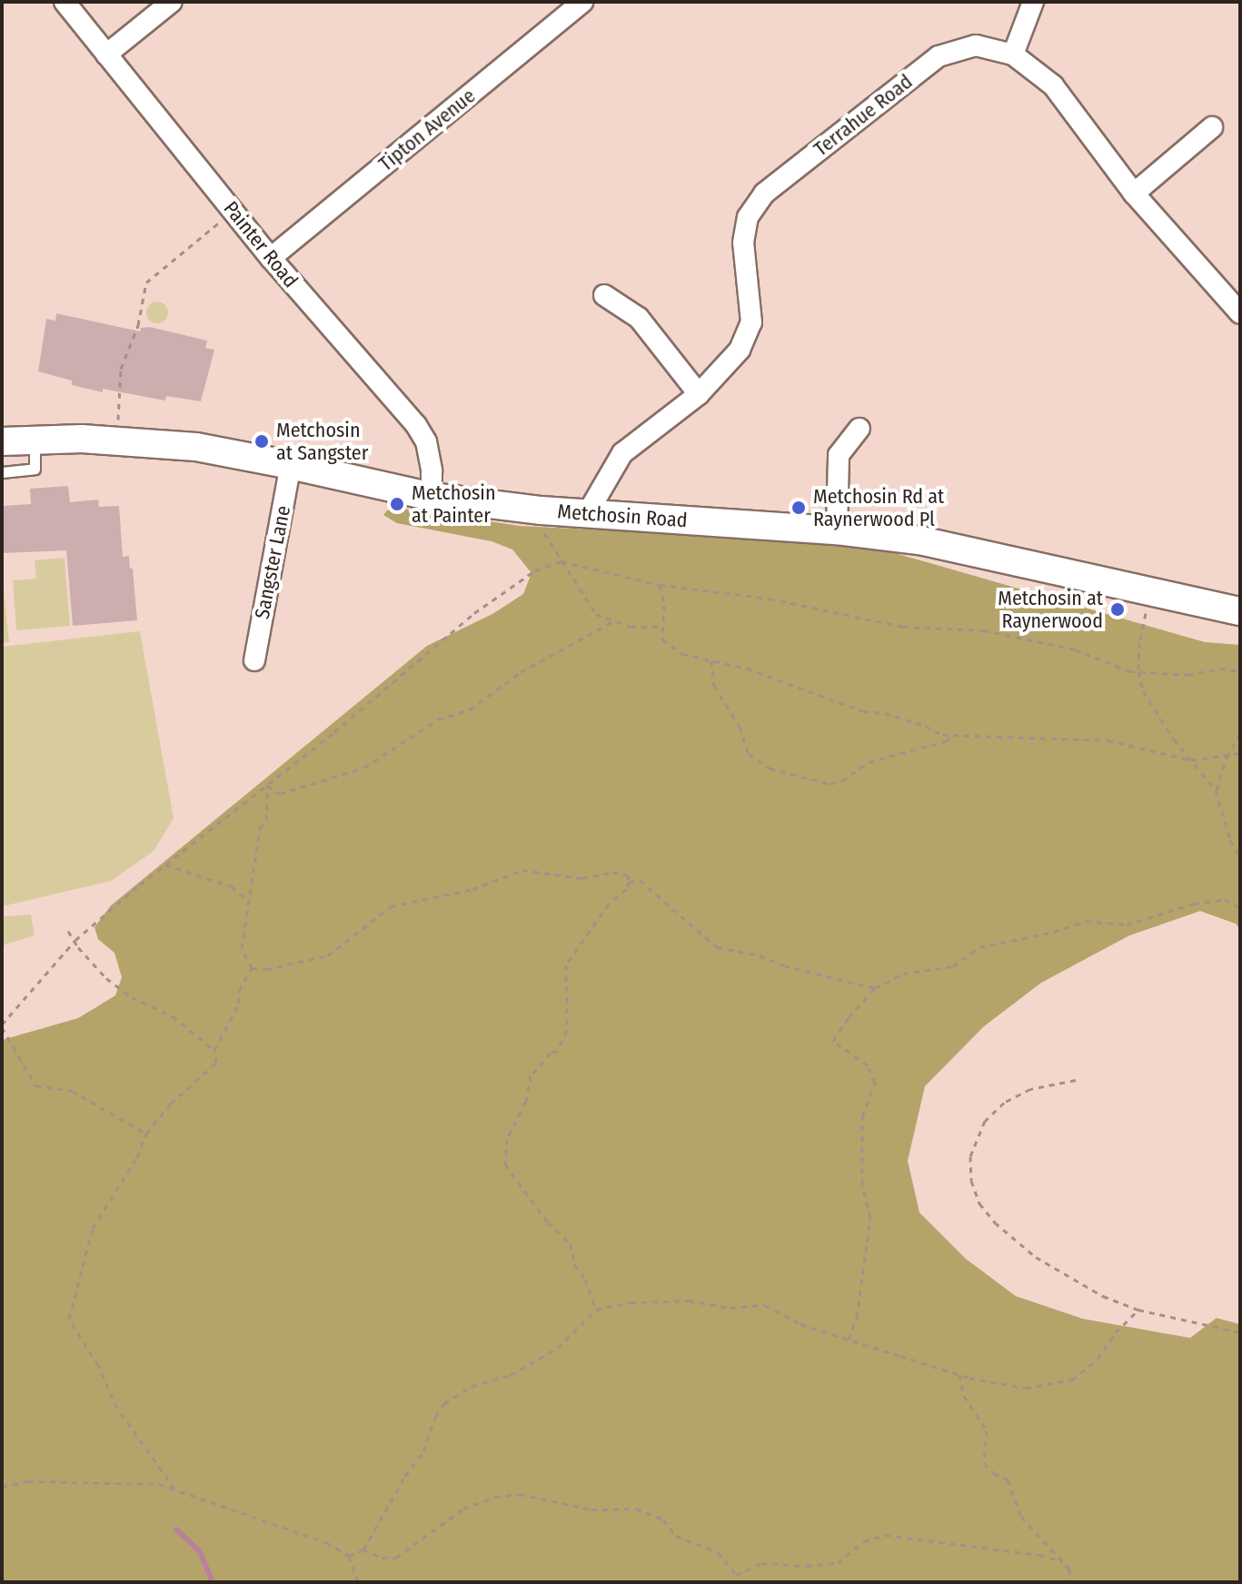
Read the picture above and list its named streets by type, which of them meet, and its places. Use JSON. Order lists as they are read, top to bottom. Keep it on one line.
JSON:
{"streets":{"main road":["Metchosin Road"],"street":["Terrahue Road","Tipton Avenue","Painter Road","Sangster Lane"]},"crossings":[["Terrahue Road","Metchosin Road"],["Tipton Avenue","Painter Road"],["Painter Road","Metchosin Road"],["Metchosin Road","Sangster Lane"]],"places":["Metchosin at Sangster","Metchosin at Painter","Metchosin Rd at Raynerwood Pl","Metchosin at Raynerwood"]}
